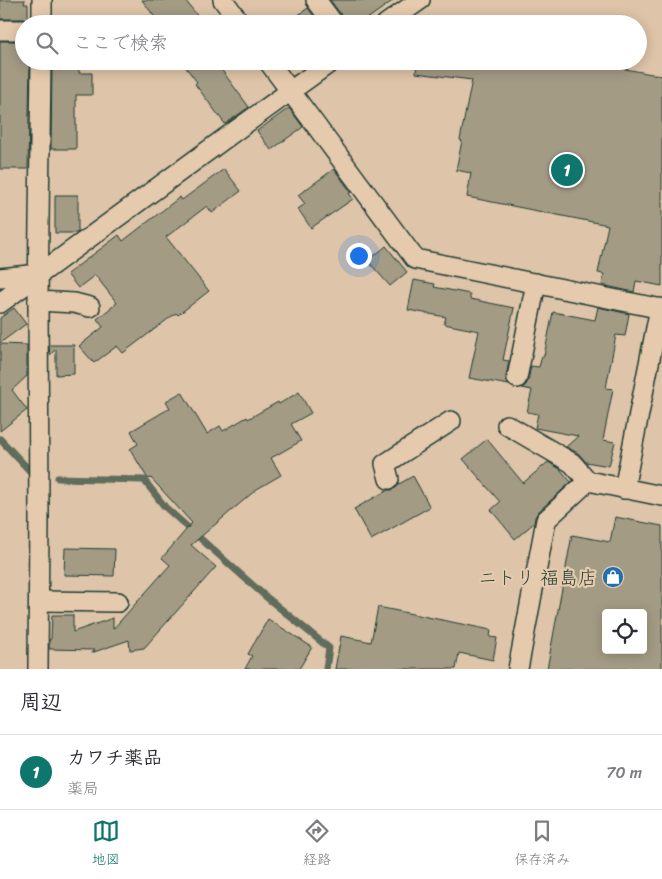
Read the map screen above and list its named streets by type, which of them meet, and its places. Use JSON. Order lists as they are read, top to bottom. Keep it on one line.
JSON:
{"places":{"shop":["ニトリ 福島店"]},"page":{"search":"ここで検索","pins":"1","heading":"周辺","list":[{"mark":"1","name":"カワチ薬品","note":"薬局","value":"70 m"}],"nav":["地図","経路","保存済み"]}}
